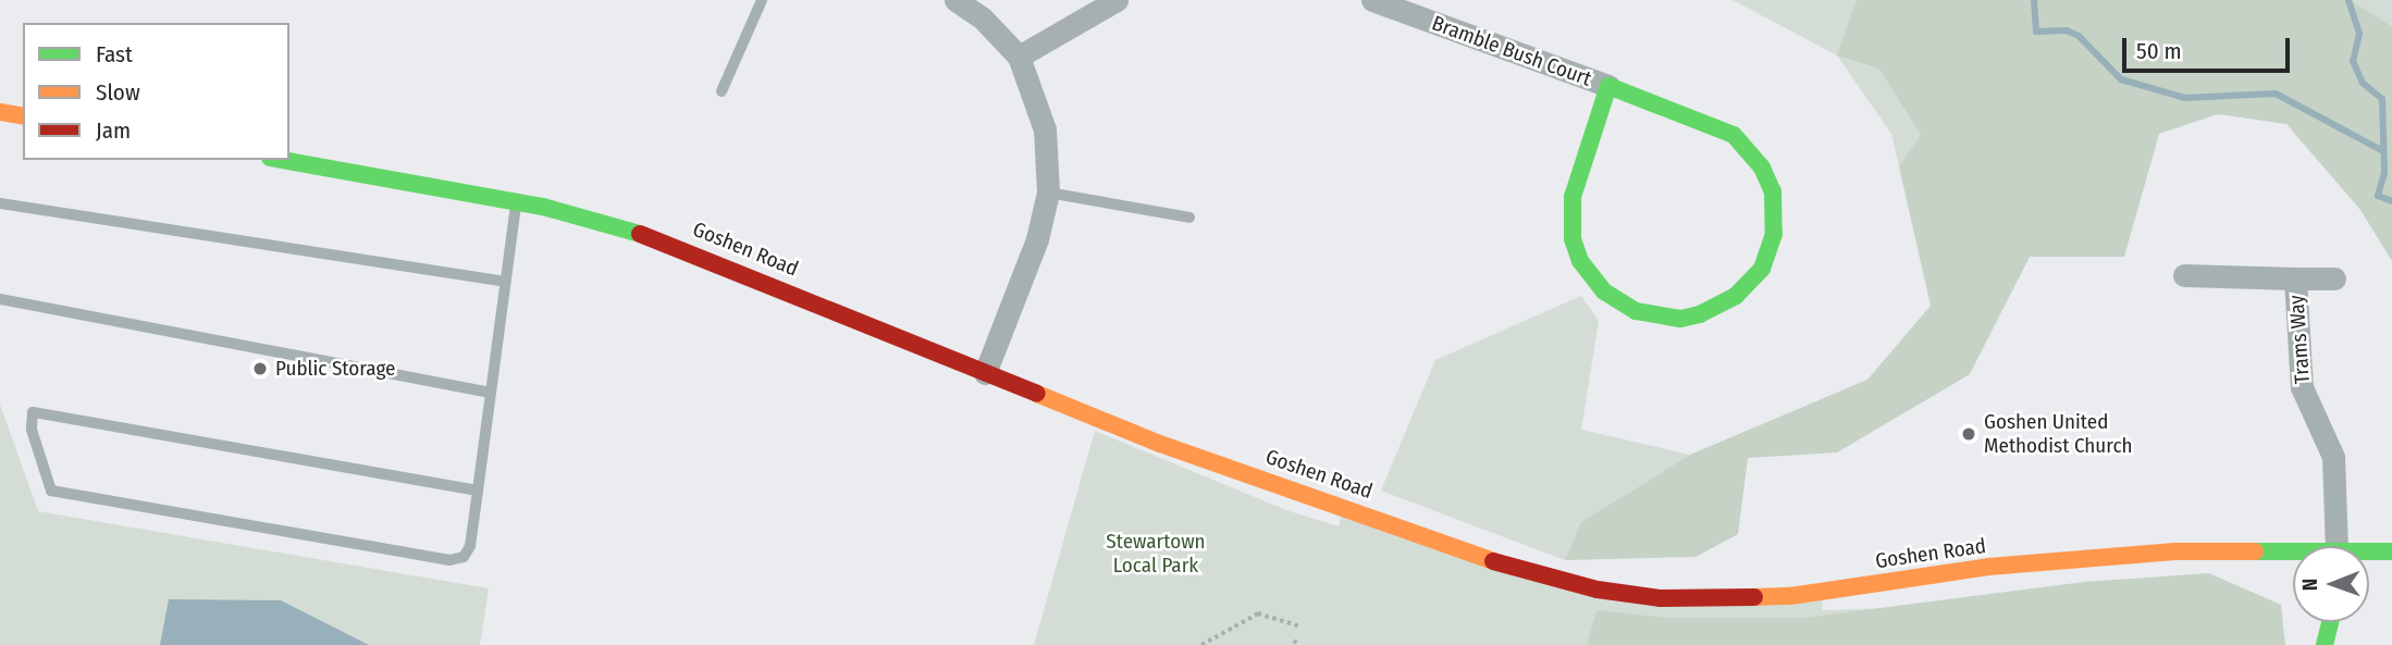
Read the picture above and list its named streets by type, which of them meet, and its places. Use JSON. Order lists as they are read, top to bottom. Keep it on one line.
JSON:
{"streets":{"street":["Bramble Bush Court","Goshen Road","Trams Way"]},"parks":["Stewartown Local Park"],"places":["Public Storage","Goshen United Methodist Church"],"legend":["Fast","Slow","Jam"],"scale_bar":"50 m","north":"left"}
